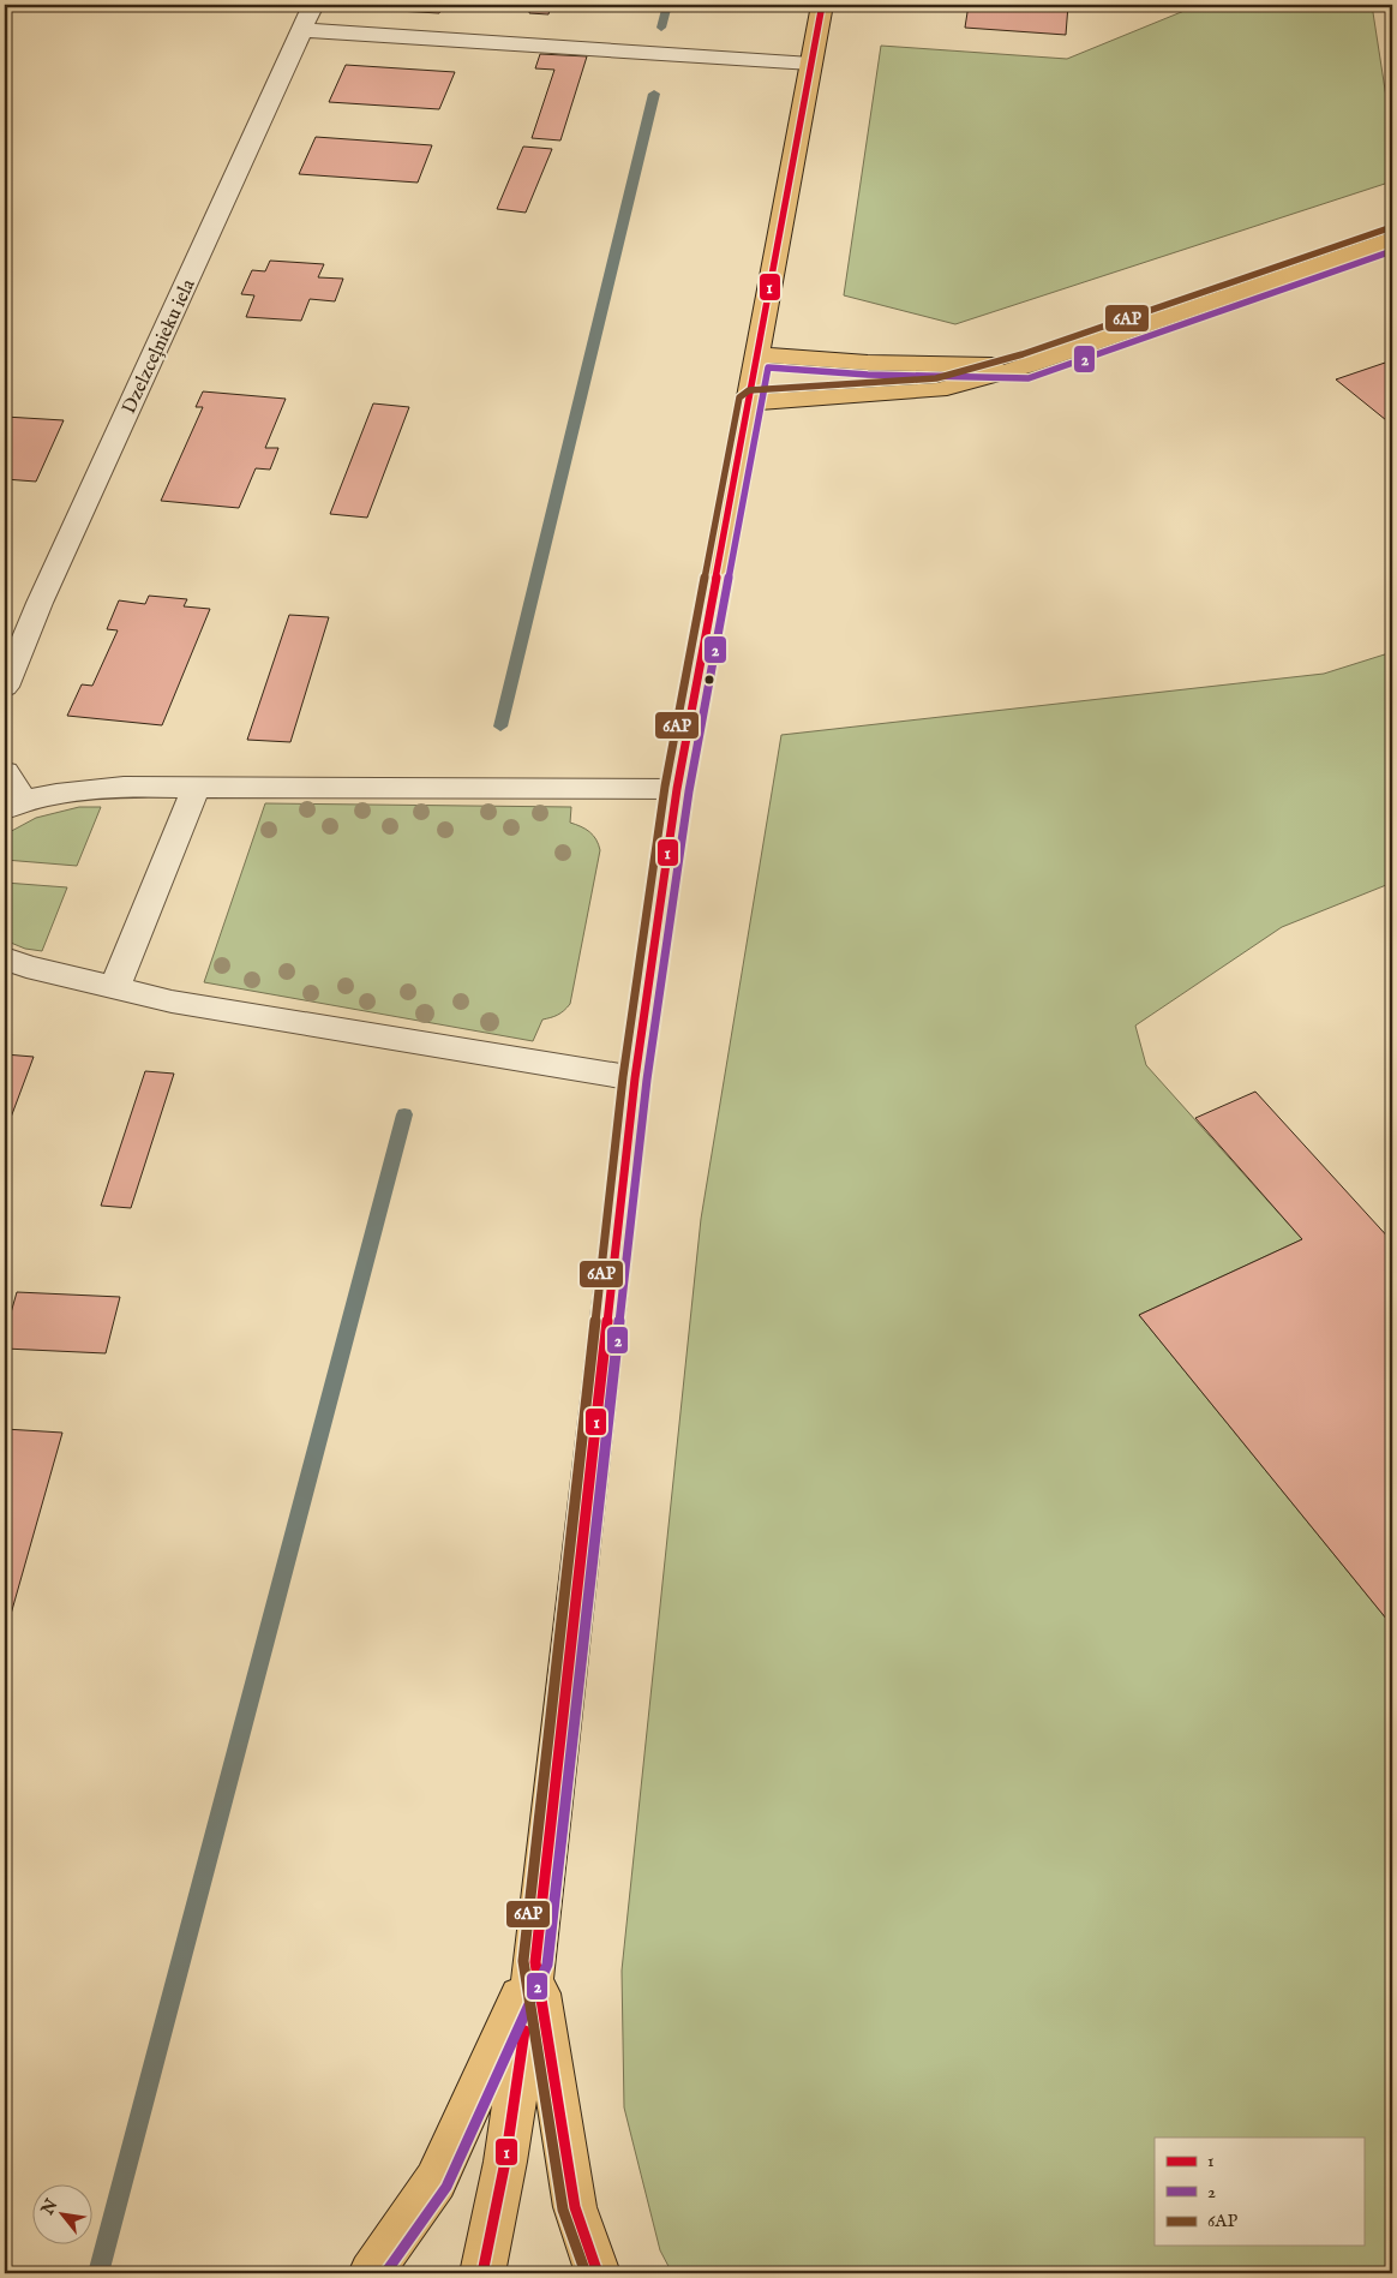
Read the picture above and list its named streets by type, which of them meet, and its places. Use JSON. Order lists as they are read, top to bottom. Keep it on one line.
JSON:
{"streets":{"street":["Dzelzceļnieku iela"]},"lines":["transit line 1","transit line 6AP","transit line 2"],"legend":["1","2","6AP"],"north":"top left"}
